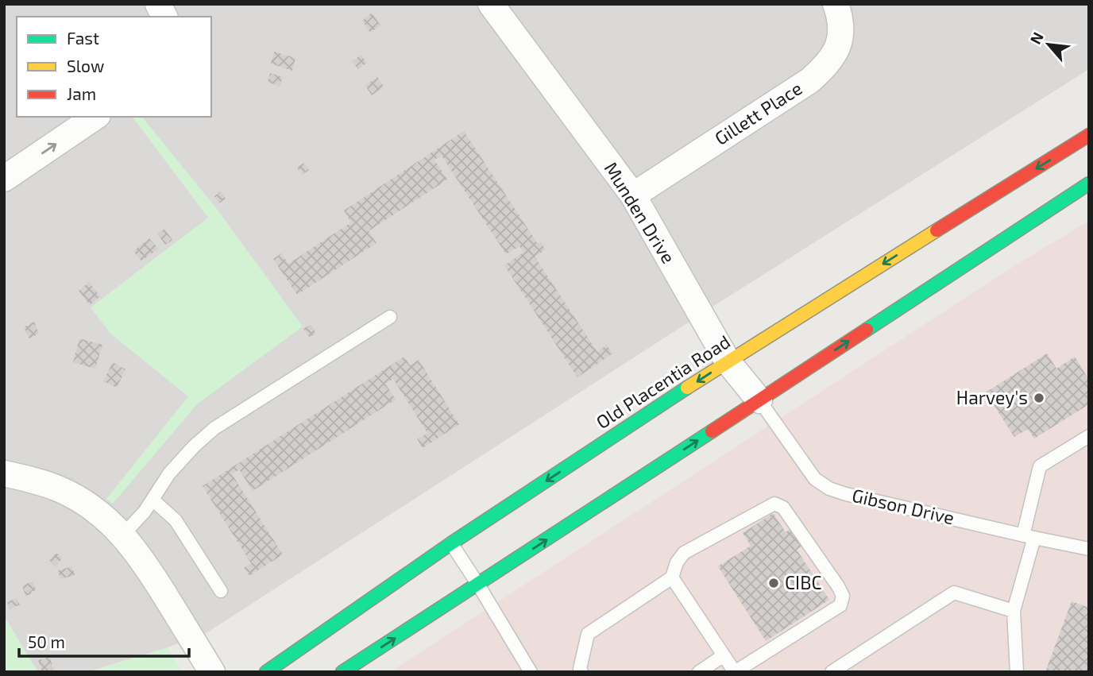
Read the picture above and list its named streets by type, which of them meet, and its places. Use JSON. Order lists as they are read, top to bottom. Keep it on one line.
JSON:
{"streets":{"main road":["Old Placentia Road"],"street":["Gillett Place","Munden Drive"],"lane":["Gibson Drive"]},"crossings":[["Gillett Place","Munden Drive"],["Munden Drive","Old Placentia Road"],["Munden Drive","Gibson Drive"]],"places":["Harvey's","CIBC"],"legend":["Fast","Slow","Jam"],"scale_bar":"50 m","north":"top left"}
